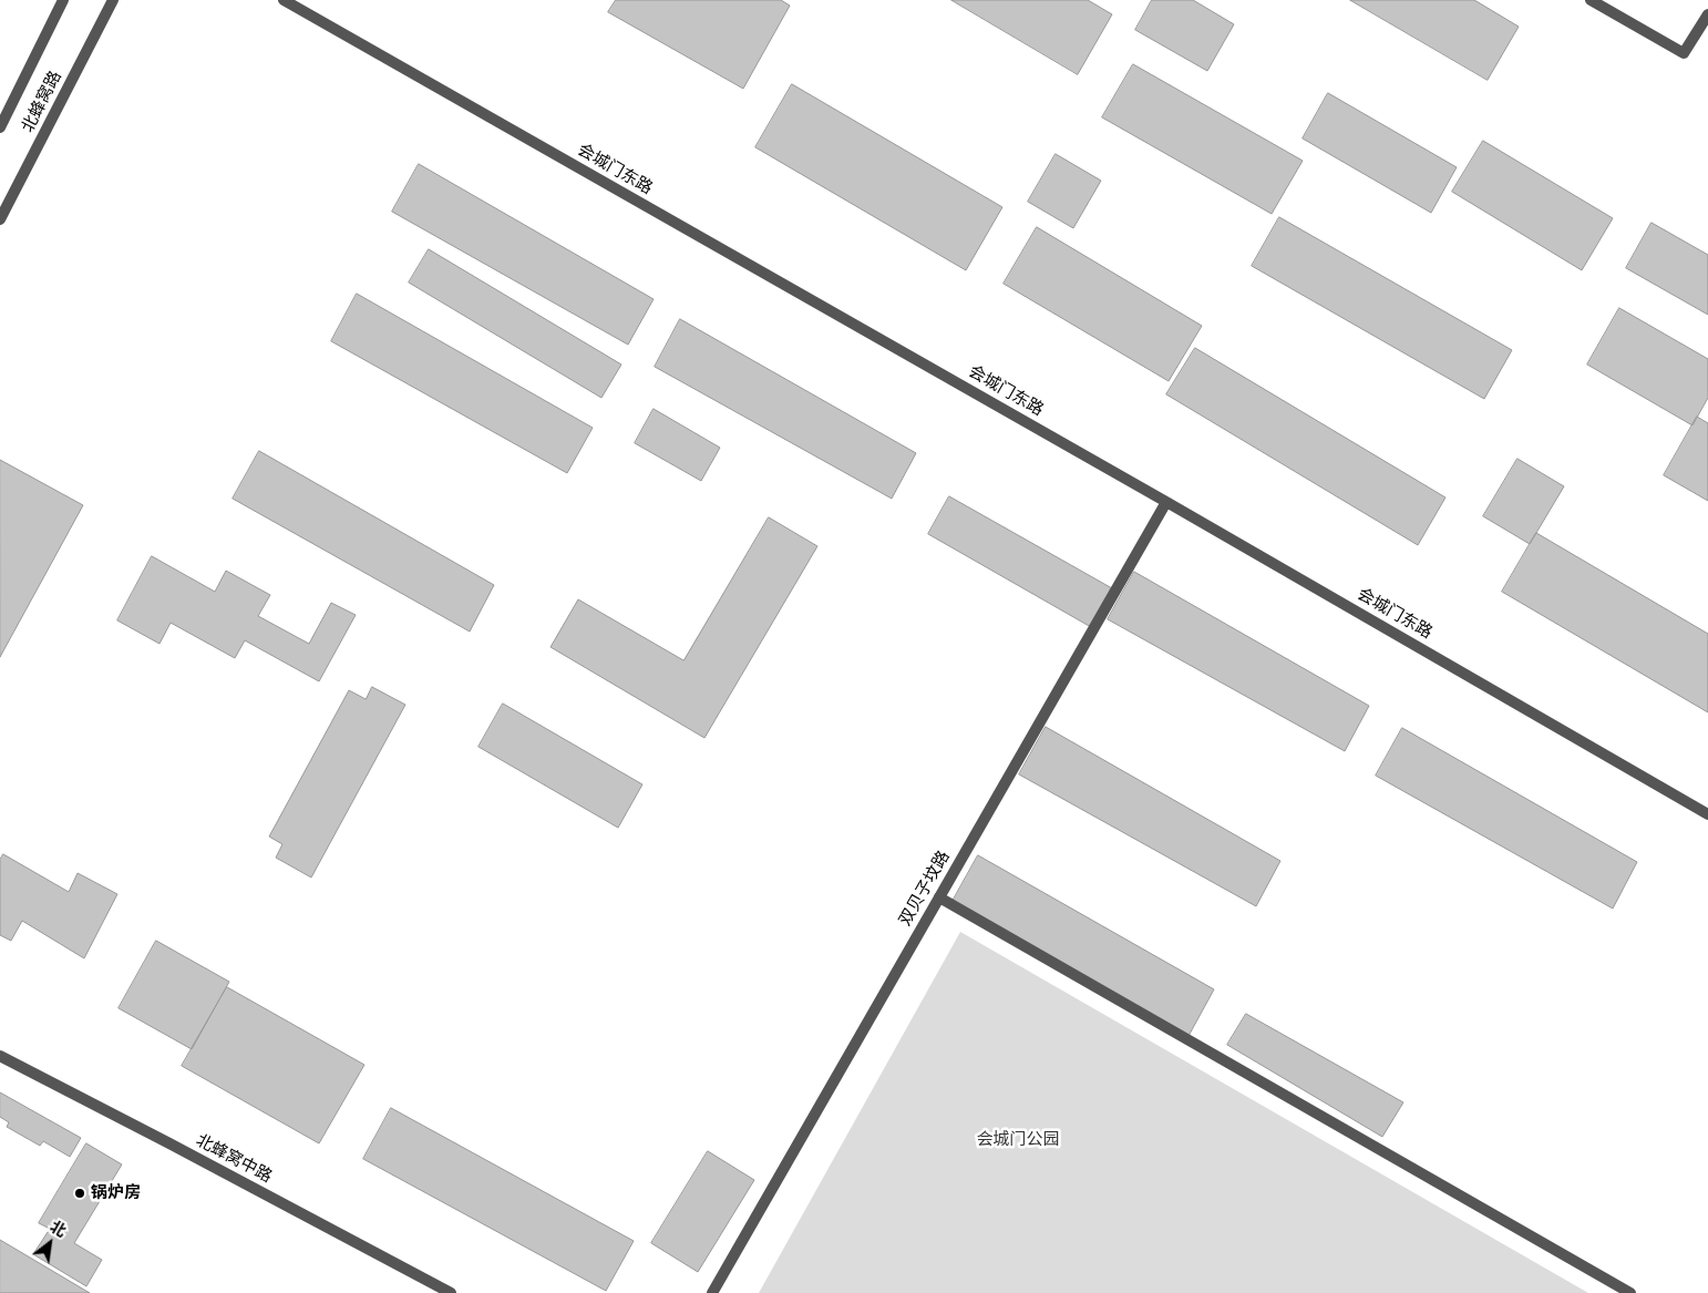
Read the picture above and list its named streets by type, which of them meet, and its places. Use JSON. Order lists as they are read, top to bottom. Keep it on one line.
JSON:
{"streets":{"street":["北蜂窝路","会城门东路","双贝子坟路","北蜂窝中路"]},"crossings":[["会城门东路","双贝子坟路"]],"parks":["会城门公园"],"places":["锅炉房"],"north":"top right"}
